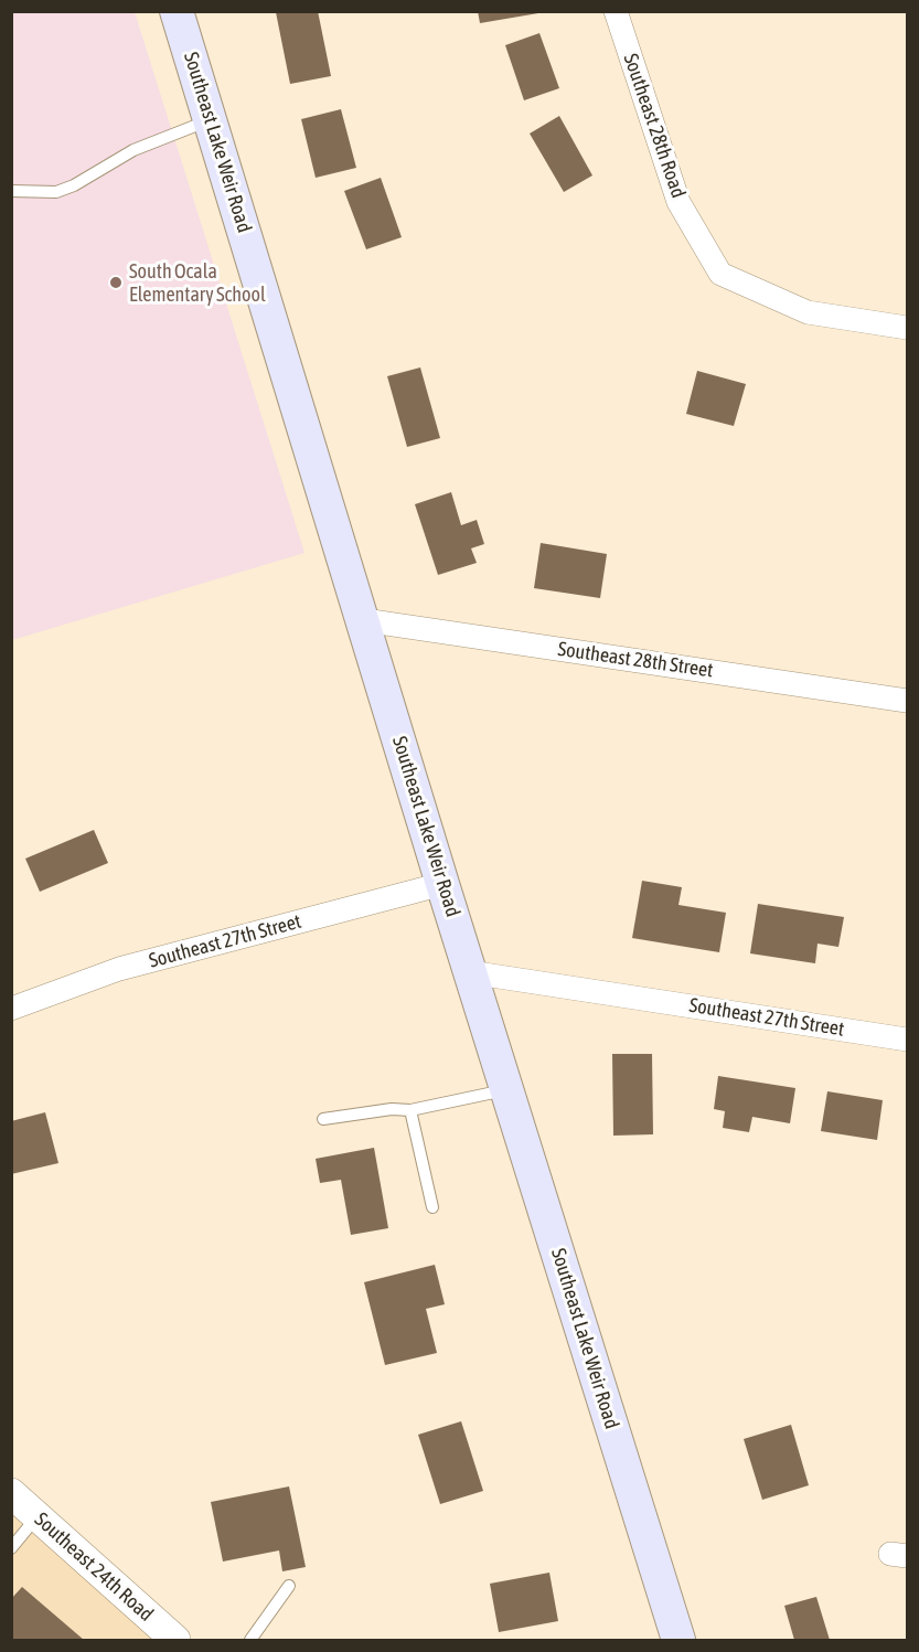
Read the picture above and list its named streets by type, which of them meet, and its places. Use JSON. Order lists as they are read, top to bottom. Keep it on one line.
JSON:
{"streets":{"main road":["Southeast Lake Weir Road"],"street":["Southeast 28th Road","Southeast 28th Street","Southeast 27th Street","Southeast 24th Road"]},"crossings":[["Southeast Lake Weir Road","Southeast 28th Street"],["Southeast Lake Weir Road","Southeast 27th Street"]],"places":["South Ocala Elementary School"]}
